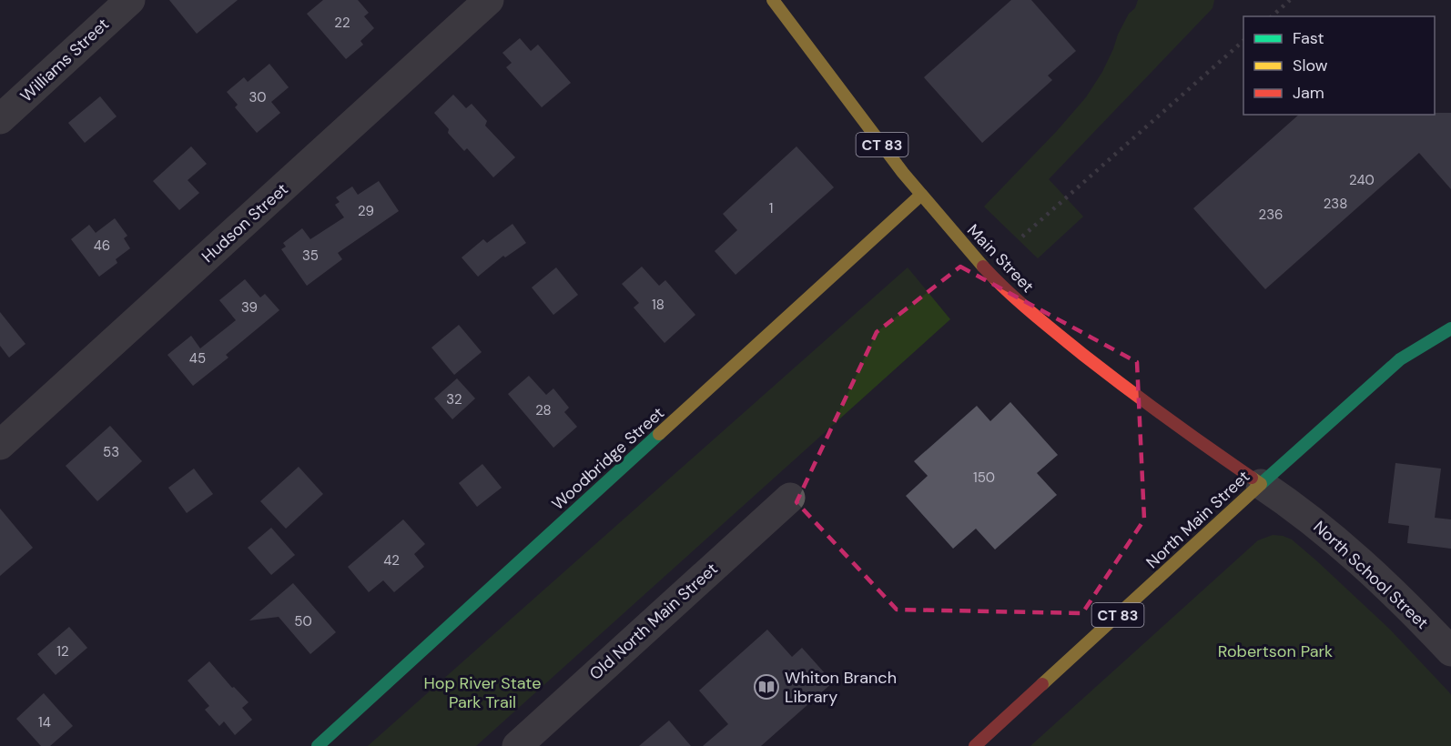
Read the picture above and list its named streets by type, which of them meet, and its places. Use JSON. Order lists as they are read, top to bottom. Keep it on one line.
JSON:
{"streets":{"main road":["CT 83","Main Street","Woodbridge Street","North Main Street"],"street":["Williams Street","Hudson Street","North School Street","Old North Main Street"]},"crossings":[["Main Street","Woodbridge Street"],["Main Street","North Main Street"],["Main Street","North School Street"],["North Main Street","North School Street"]],"parks":["Robertson Park","Hop River State Park Trail"],"places":{"library":["Whiton Branch Library"]},"house_numbers":["22","30","240","238","1","29","236","46","35","18","39","45","32","28","53","150","42","50","12","14"],"legend":["Fast","Slow","Jam"]}
